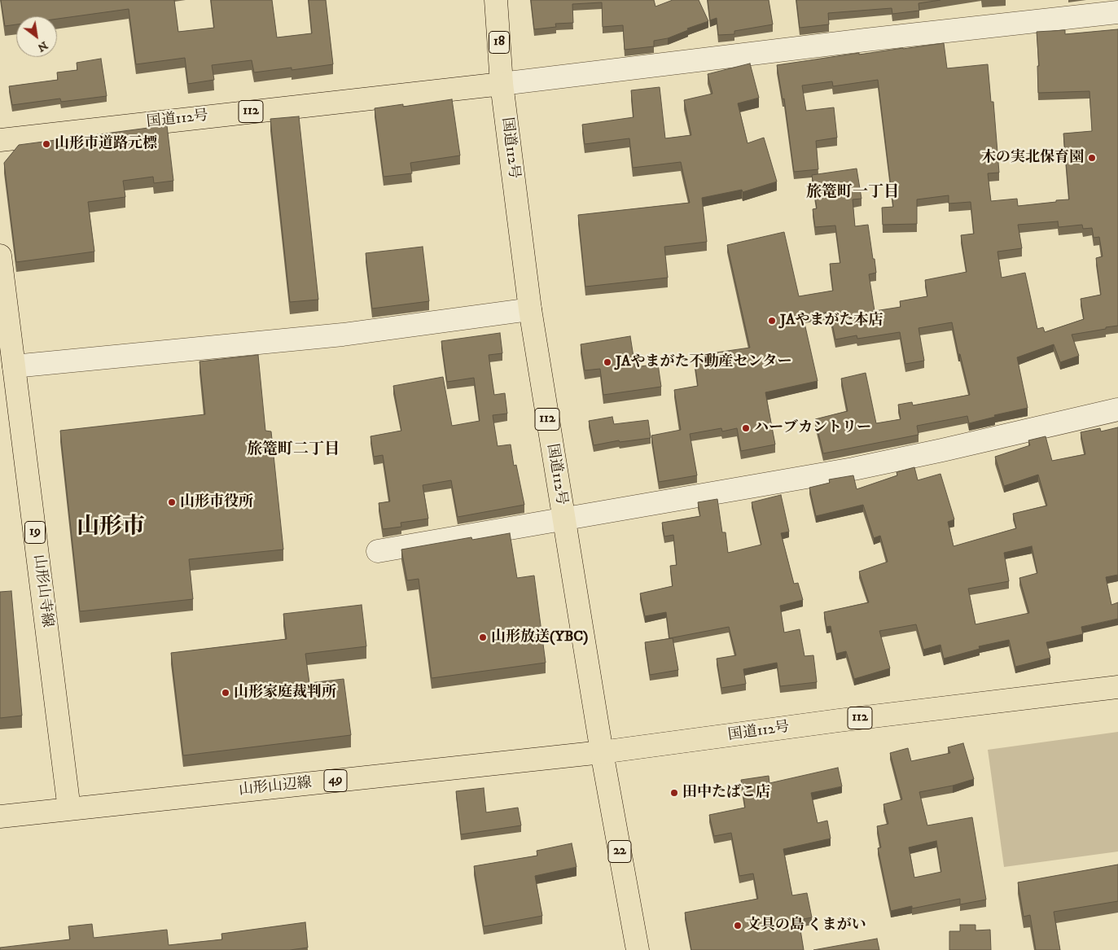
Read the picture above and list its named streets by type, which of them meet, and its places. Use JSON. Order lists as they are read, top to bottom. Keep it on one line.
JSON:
{"streets":{"main road":["18","112","国道112号","19","山形山寺線","49","山形山辺線","22"]},"crossings":[["18","国道112号"],["国道112号","山形山辺線"],["国道112号","22"],["山形山寺線","山形山辺線"],["山形山辺線","22"]],"districts":["旅篭町一丁目","旅篭町二丁目","山形市"],"places":["山形市道路元標","木の実北保育園","JAやまがた本店","JAやまがた不動産センター","ハーブカントリー","山形市役所","山形放送(YBC)","山形家庭裁判所","田中たばこ店","文具の島 くまがい"],"north":"bottom right"}
